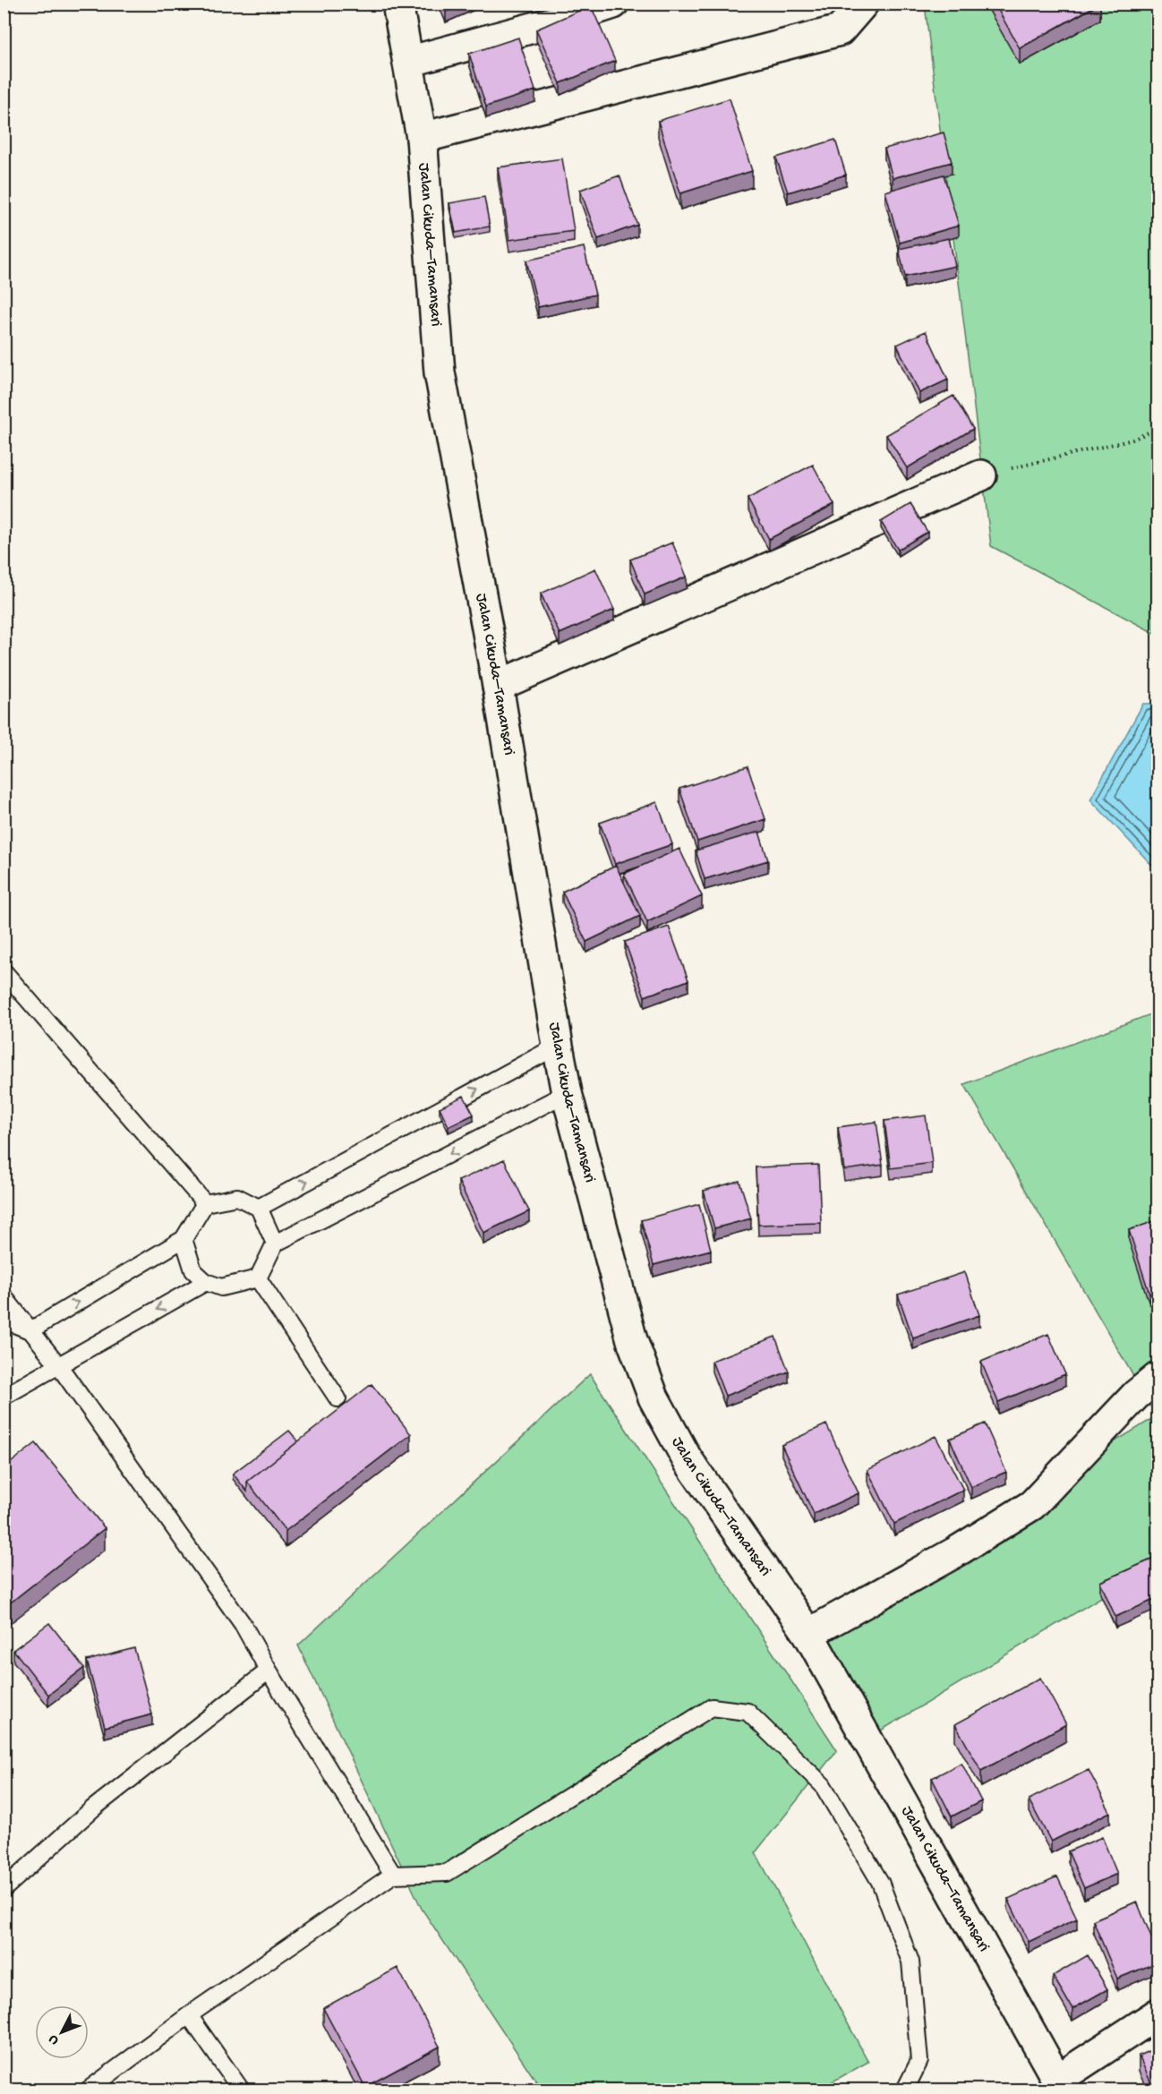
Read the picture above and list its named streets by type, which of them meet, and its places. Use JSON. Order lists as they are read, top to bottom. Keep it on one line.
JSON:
{"streets":{"street":["Jalan Cikuda–Tamansari"]},"north":"bottom left"}
